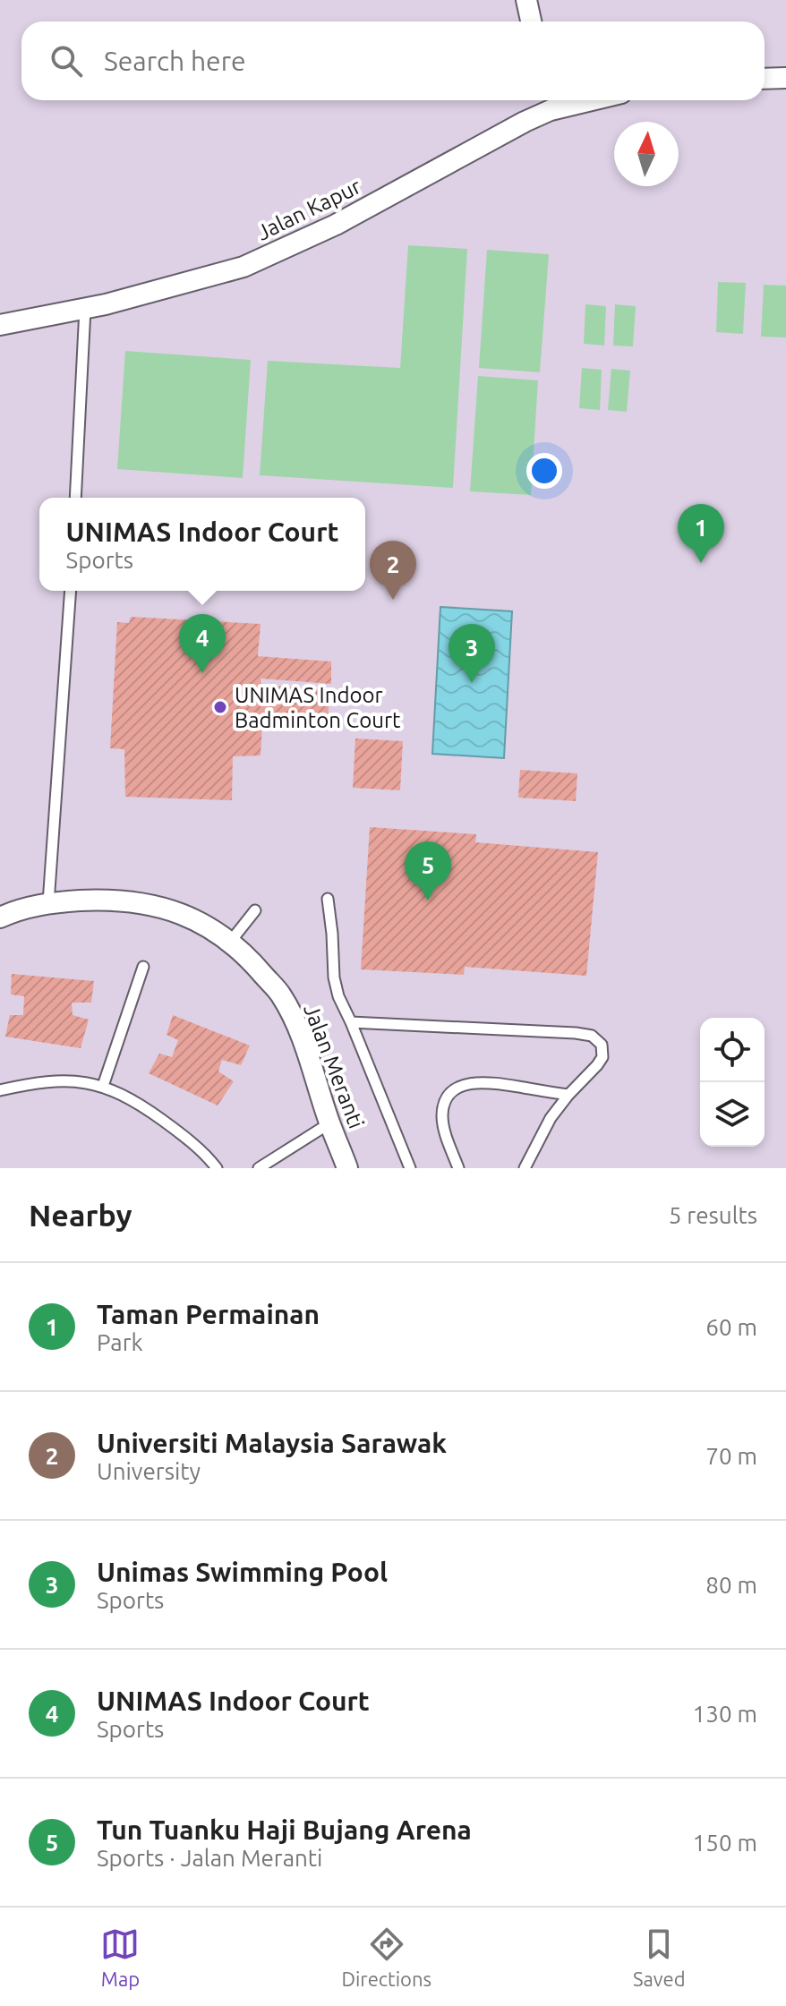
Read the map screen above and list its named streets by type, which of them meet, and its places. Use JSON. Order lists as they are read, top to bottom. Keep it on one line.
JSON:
{"streets":{"street":["Jalan Kapur","Jalan Meranti"]},"places":["UNIMAS Indoor Badminton Court"],"north":"top","page":{"search":"Search here","popup":["UNIMAS Indoor Court","Sports"],"pins":["1","2","4","3","5"],"heading":["Nearby","5 results"],"list":[{"mark":"1","name":"Taman Permainan","note":"Park","value":"60 m"},{"mark":"2","name":"Universiti Malaysia Sarawak","note":"University","value":"70 m"},{"mark":"3","name":"Unimas Swimming Pool","note":"Sports","value":"80 m"},{"mark":"4","name":"UNIMAS Indoor Court","note":"Sports","value":"130 m"},{"mark":"5","name":"Tun Tuanku Haji Bujang Arena","note":"Sports · Jalan Meranti","value":"150 m"}],"nav":["Map","Directions","Saved"]}}
